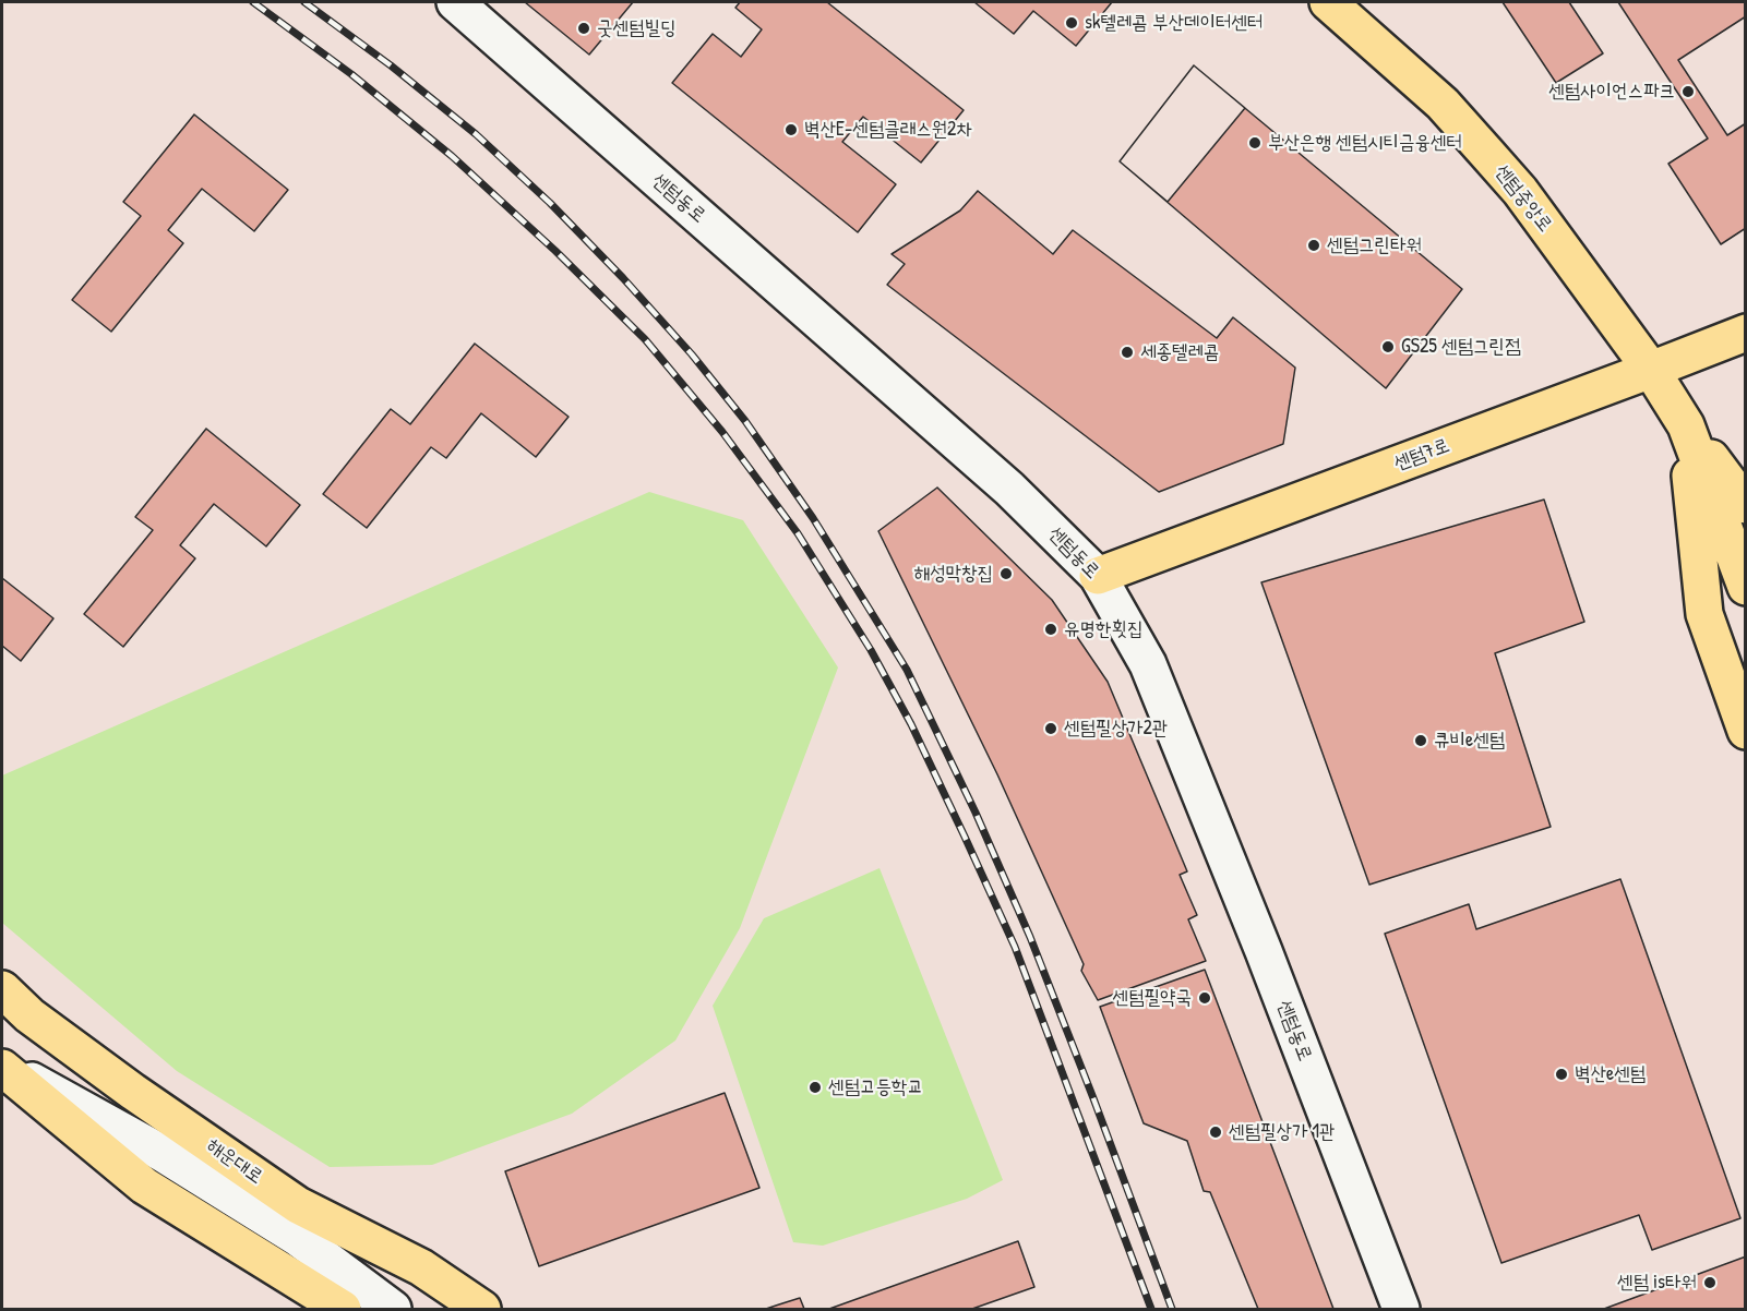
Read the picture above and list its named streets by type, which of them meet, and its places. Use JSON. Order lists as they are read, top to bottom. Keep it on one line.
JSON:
{"streets":{"main road":["센텀중앙로","센텀7로","해운대로"],"street":["센텀동로"]},"crossings":[["센텀동로","센텀7로"],["센텀중앙로","센텀7로"]],"places":["sk텔레콤 부산데이터센터","굿센텀빌딩","센텀사이언스파크","벽산E-센텀클래스원2차","부산은행 센텀시티금융센터","센텀그린타워","GS25 센텀그린점","세종텔레콤","해성막창집","유명한횟집","센텀필상가2관","큐비e센텀","센텀필약국","벽산e센텀","센텀고등학교","센텀필상가 1관","센텀 is타워"]}
